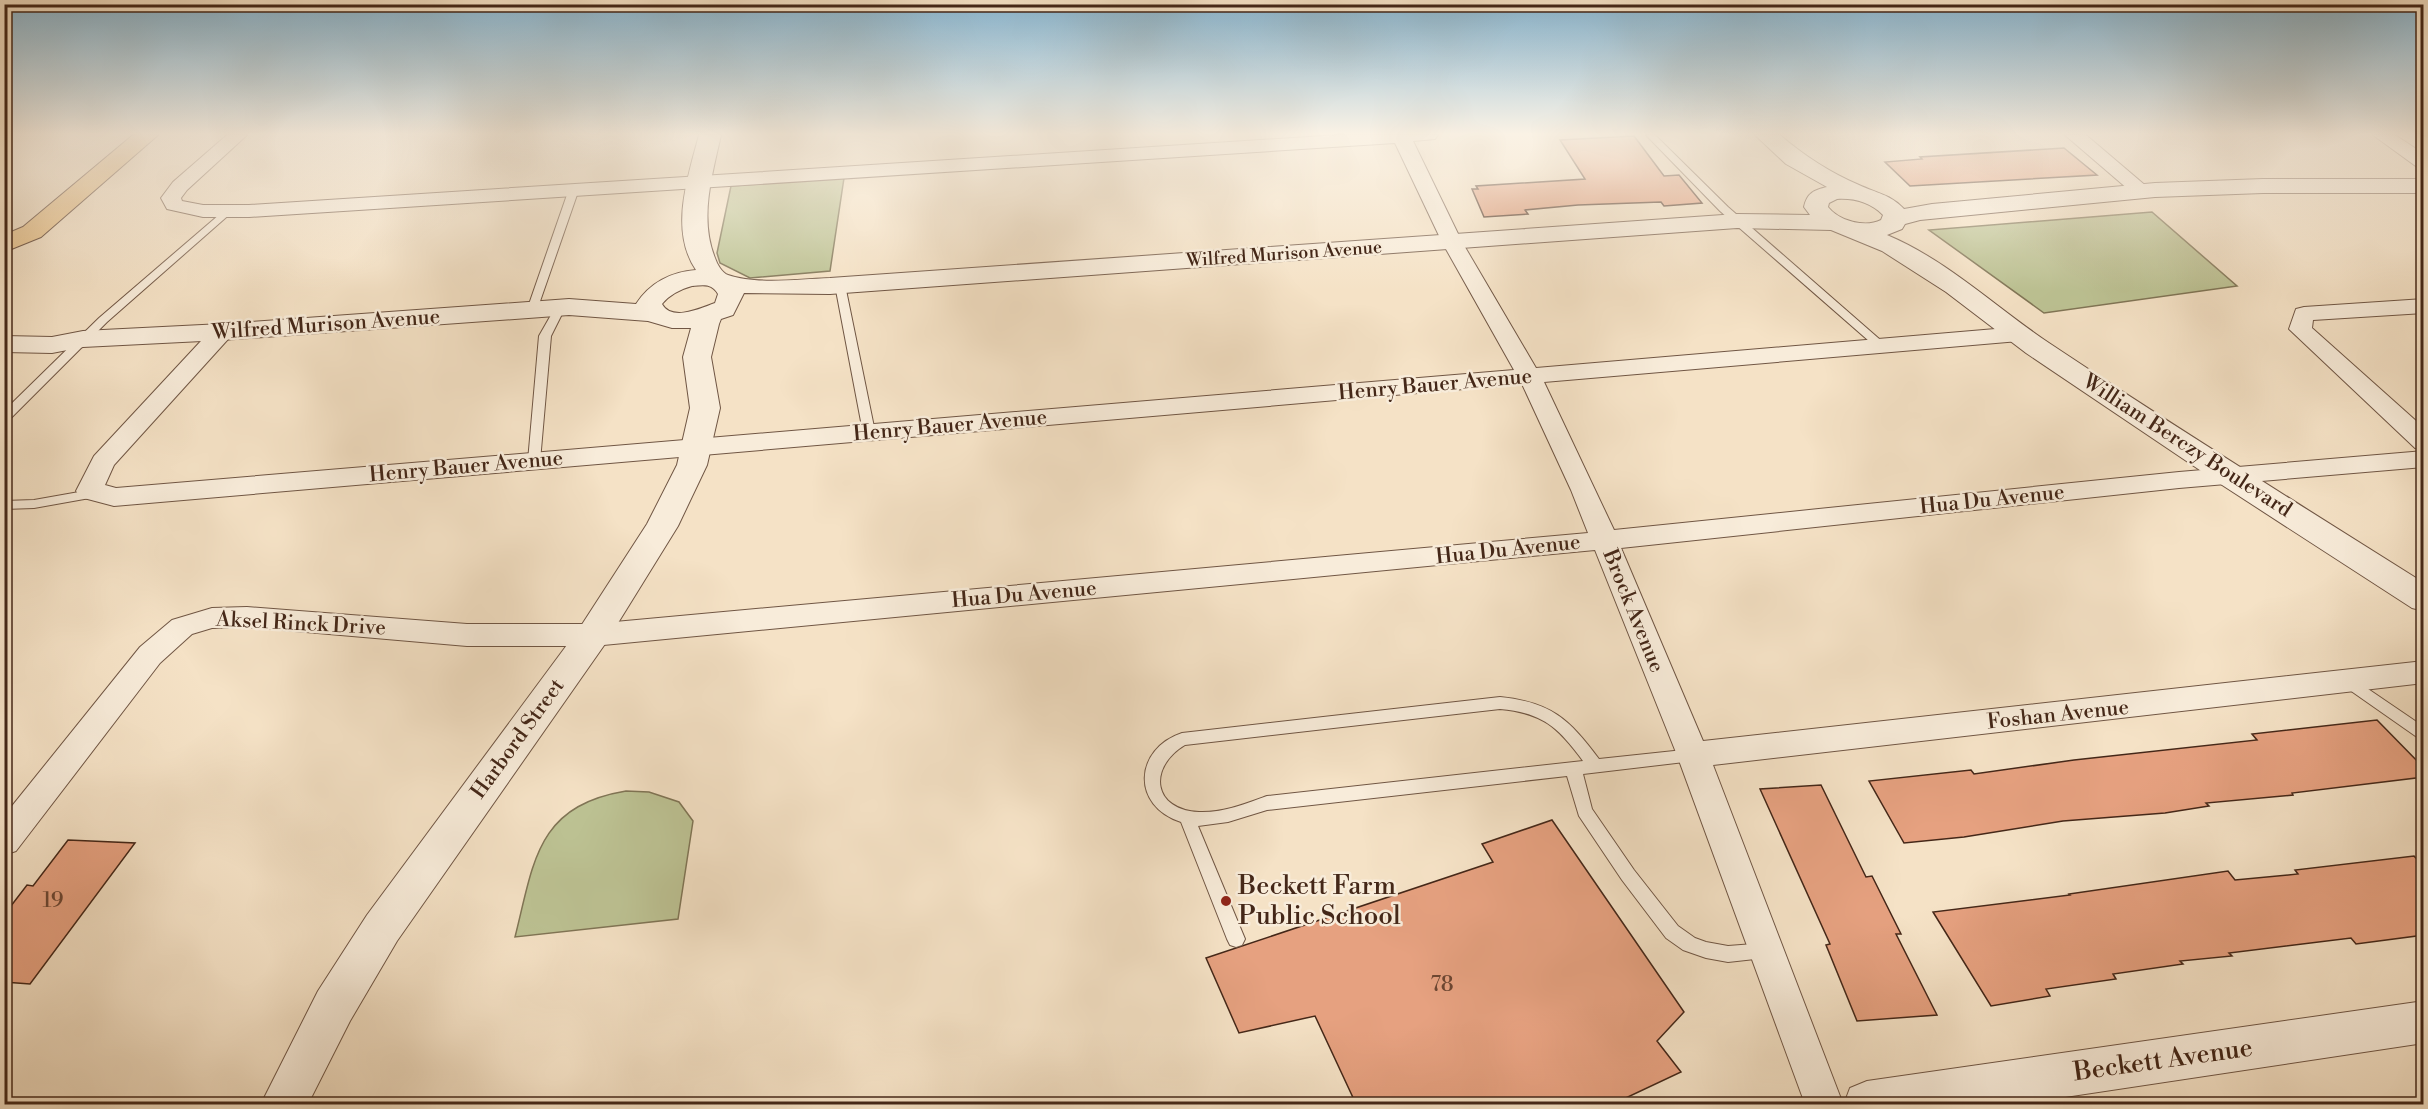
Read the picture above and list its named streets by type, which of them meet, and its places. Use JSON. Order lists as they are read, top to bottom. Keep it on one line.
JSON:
{"streets":{"street":["Wilfred Murison Avenue","Henry Bauer Avenue","William Berczy Boulevard","Hua Du Avenue","Brock Avenue","Aksel Rinck Drive","Foshan Avenue","Harbord Street","Beckett Avenue"]},"crossings":[["Wilfred Murison Avenue","William Berczy Boulevard"],["Wilfred Murison Avenue","Brock Avenue"],["Wilfred Murison Avenue","Harbord Street"],["Henry Bauer Avenue","William Berczy Boulevard"],["Henry Bauer Avenue","Brock Avenue"],["Henry Bauer Avenue","Harbord Street"],["William Berczy Boulevard","Hua Du Avenue"],["Hua Du Avenue","Brock Avenue"],["Hua Du Avenue","Aksel Rinck Drive"],["Hua Du Avenue","Harbord Street"],["Brock Avenue","Foshan Avenue"],["Aksel Rinck Drive","Harbord Street"]],"places":["Beckett Farm Public School"],"house_numbers":["19","78"]}
